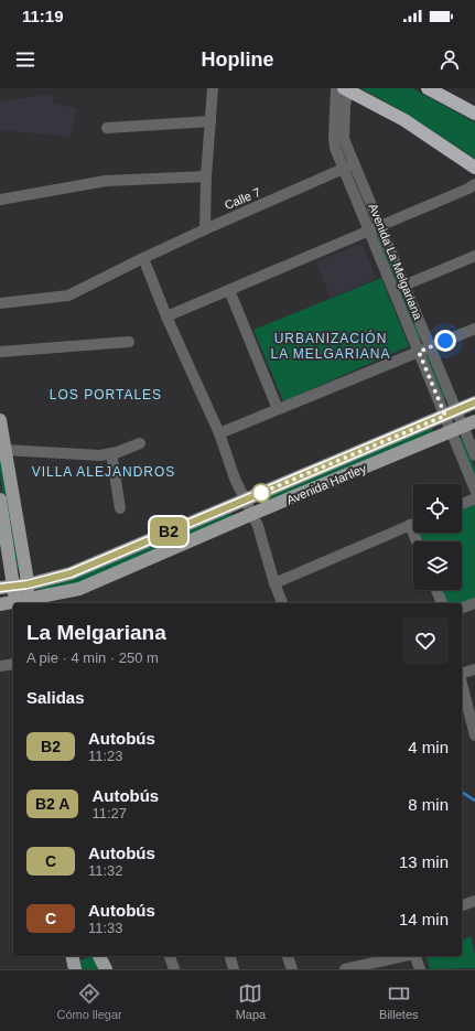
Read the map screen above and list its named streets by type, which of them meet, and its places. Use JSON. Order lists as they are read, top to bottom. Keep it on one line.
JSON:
{"streets":{"main road":["Avenida Hartley"],"street":["Calle 7","Avenida La Melgariana"]},"crossings":[["Calle 7","Avenida La Melgariana"],["Avenida La Melgariana","Avenida Hartley"]],"districts":["URBANIZACIÓN LA MELGARIANA","LOS PORTALES","VILLA ALEJANDROS"],"lines":["bus line B2"],"page":{"status":"11:19","header":"Hopline","on_map":"B2","heading":[["La Melgariana","A pie · 4 min · 250 m"],"Salidas"],"list":[{"mark":"B2","name":"Autobús","note":"11:23","value":"4 min"},{"mark":"B2 A","name":"Autobús","note":"11:27","value":"8 min"},{"mark":"C","name":"Autobús","note":"11:32","value":"13 min"},{"mark":"C","name":"Autobús","note":"11:33","value":"14 min"}],"tabs":["Cómo llegar","Mapa","Billetes"]}}
